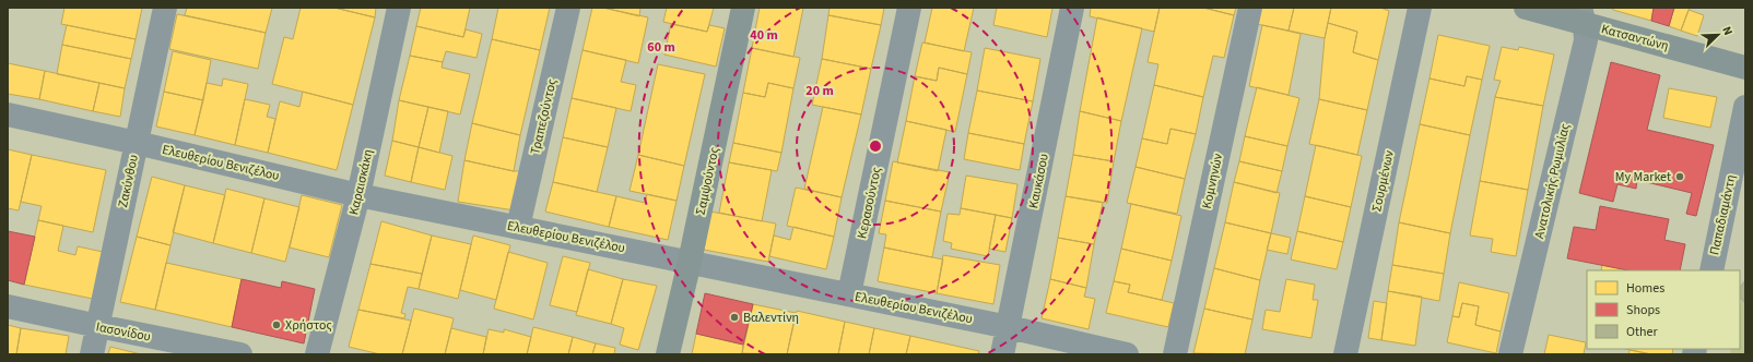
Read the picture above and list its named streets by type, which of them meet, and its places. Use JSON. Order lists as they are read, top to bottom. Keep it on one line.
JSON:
{"streets":{"street":["Κατσαντώνη","Τραπεζούντος","Ελευθερίου Βενιζέλου","Ζακύνθου","Σαμψούντος","Καυκάσου","Κομνηνών","Σουρμένων","Ανατολικής Ρωμυλίας","Καραισκάκη","Κερασούντος","Παπαδιαμάντη","Ιασoνίδου"]},"crossings":[["Κατσαντώνη","Ανατολικής Ρωμυλίας"],["Τραπεζούντος","Ελευθερίου Βενιζέλου"],["Ελευθερίου Βενιζέλου","Ζακύνθου"],["Ελευθερίου Βενιζέλου","Σαμψούντος"],["Ελευθερίου Βενιζέλου","Καυκάσου"],["Ελευθερίου Βενιζέλου","Καραισκάκη"],["Ελευθερίου Βενιζέλου","Κερασούντος"],["Ζακύνθου","Ιασoνίδου"]],"places":["My Market","Βαλεντίνη","Χρήστος"],"legend":["Homes","Shops","Other"],"north":"top right","rings":["40 m","60 m","20 m"]}
